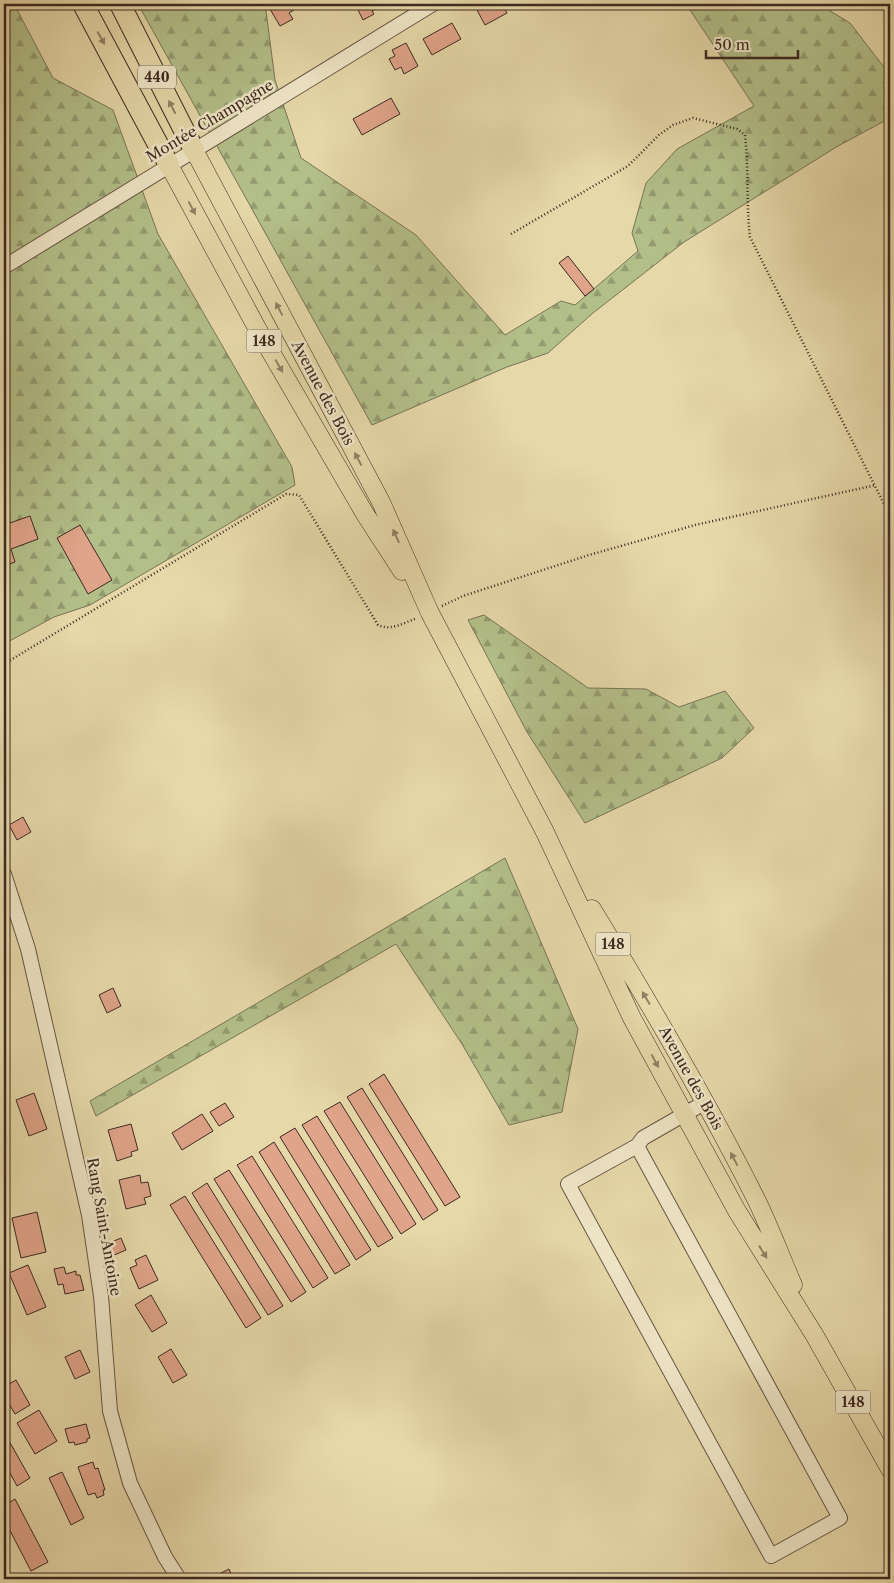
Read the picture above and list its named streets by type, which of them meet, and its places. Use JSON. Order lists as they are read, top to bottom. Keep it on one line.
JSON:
{"streets":{"highway":["440"],"main road":["148","Avenue des Bois"],"street":["Montée Champagne","Rang Saint-Antoine"]},"crossings":[["440","Montée Champagne"],["440","Avenue des Bois"],["Montée Champagne","Avenue des Bois"]],"scale_bar":"50 m"}
